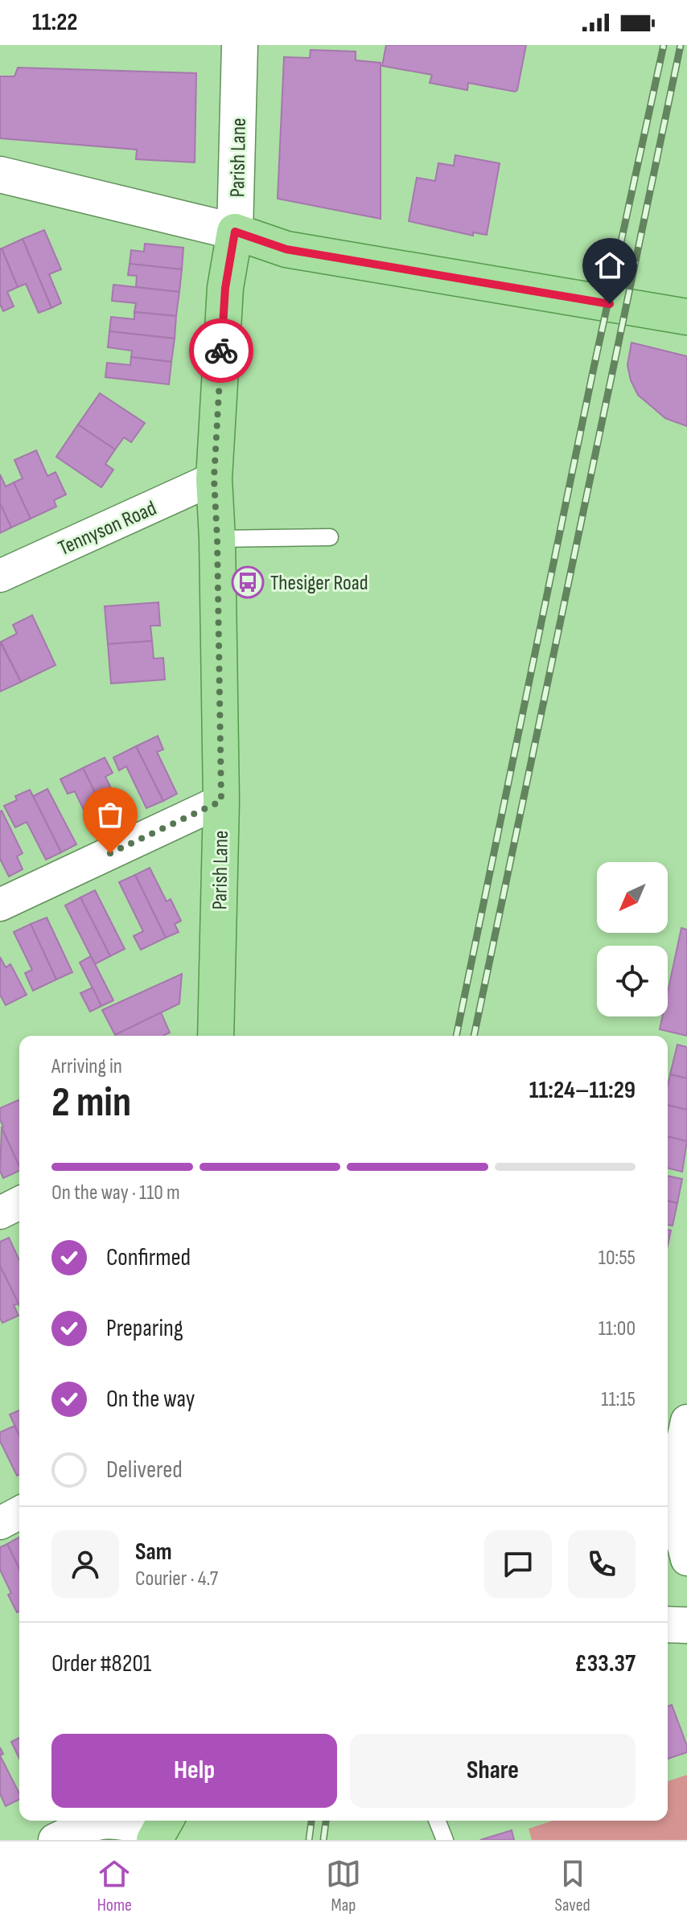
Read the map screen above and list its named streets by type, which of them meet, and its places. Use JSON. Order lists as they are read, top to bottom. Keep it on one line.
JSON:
{"streets":{"main road":["Parish Lane"],"street":["Tennyson Road"]},"crossings":[["Parish Lane","Tennyson Road"]],"places":{"bus stop":["Thesiger Road"]},"north":"bottom left","page":{"status":"11:22","heading":["2 min","Arriving in","11:24–11:29"],"panel":["Sam","Courier · 4.7","Order #8201","£33.37"],"bar":"On the way · 110 m","list":[["Confirmed","10:55"],["Preparing","11:00"],["On the way","11:15"],"Delivered"],"buttons":["Help","Share"],"tabs":["Home","Map","Saved"]}}
